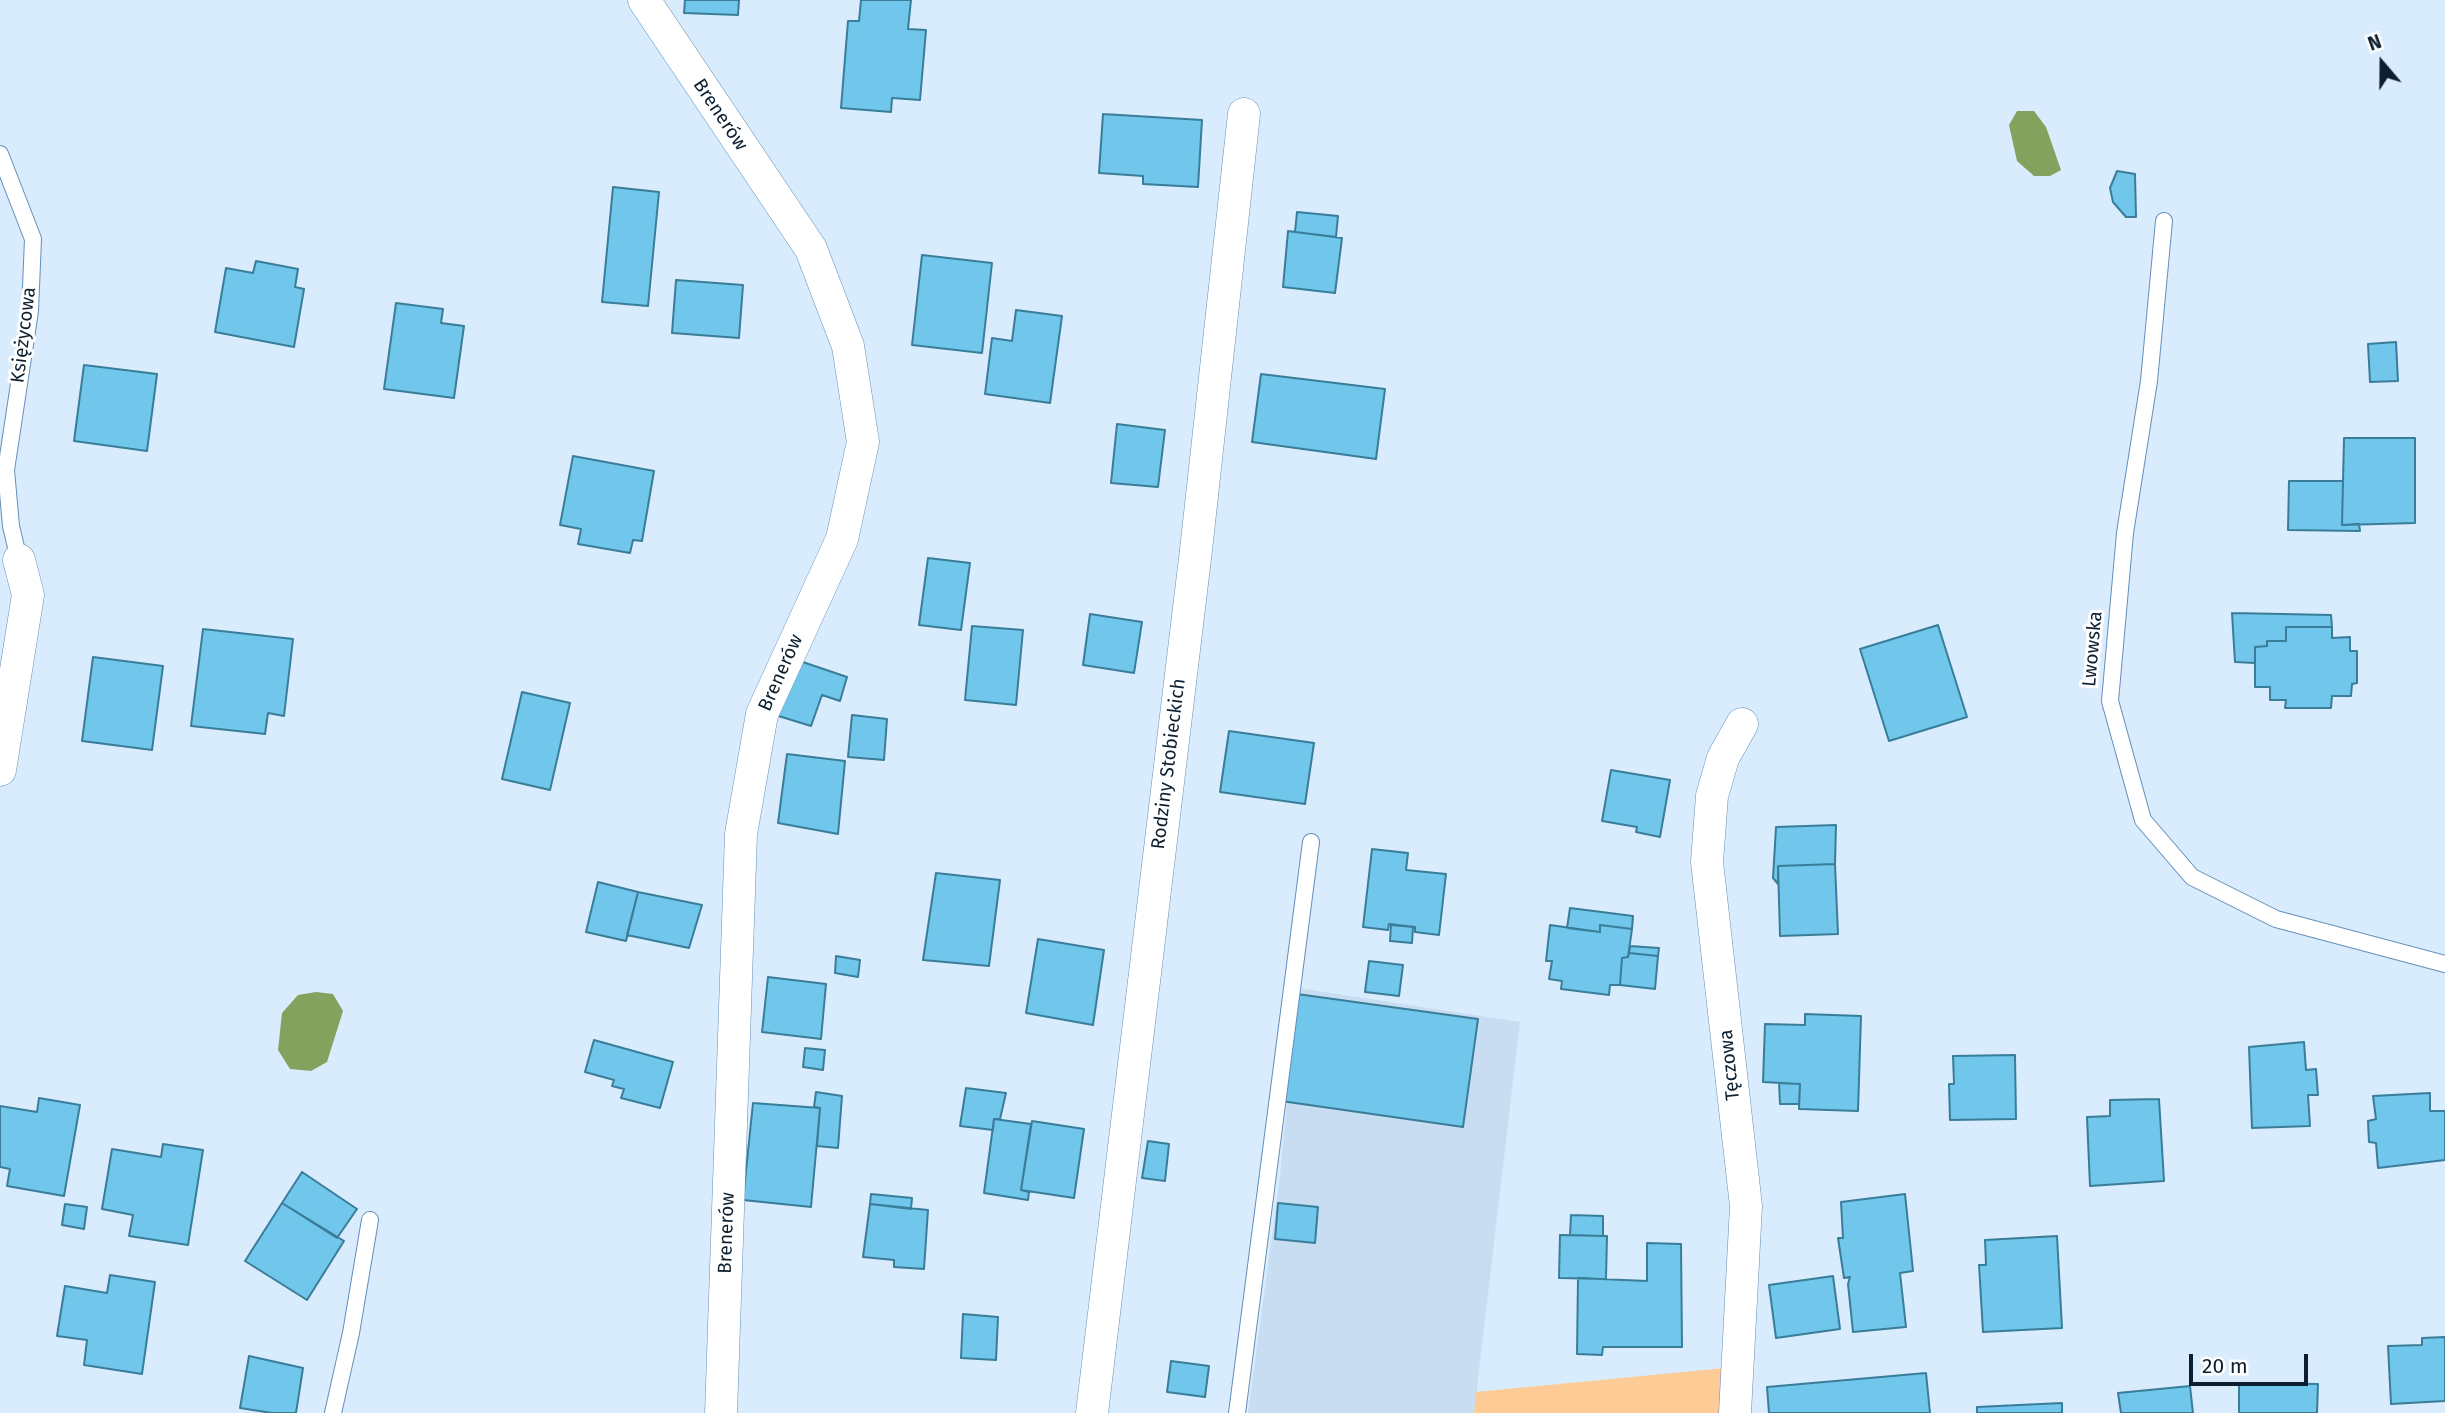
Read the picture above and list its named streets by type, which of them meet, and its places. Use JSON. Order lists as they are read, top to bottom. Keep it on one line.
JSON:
{"streets":{"street":["Brenerów","Księżycowa","Rodziny Stobieckich","Tęczowa"],"lane":["Lwowska"]},"scale_bar":"20 m","north":"top"}
